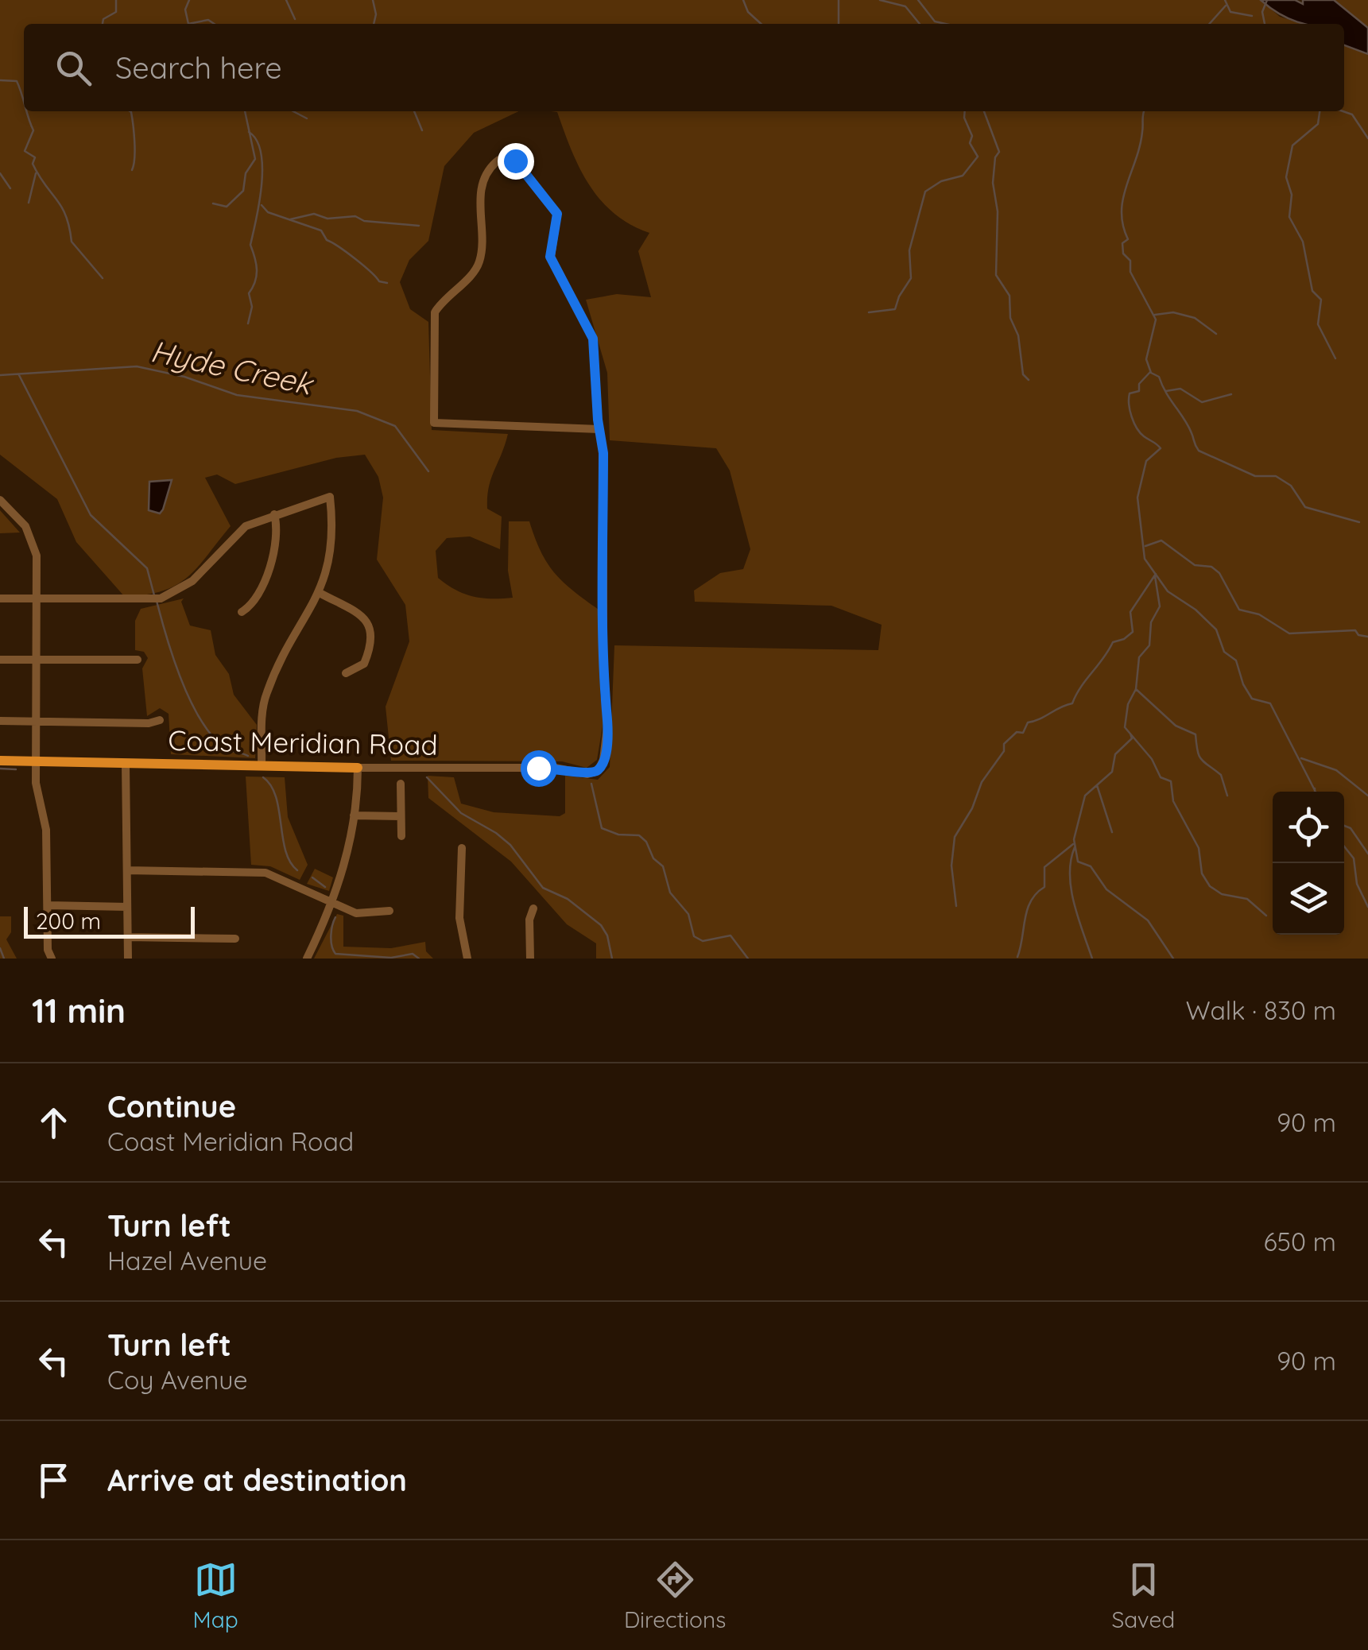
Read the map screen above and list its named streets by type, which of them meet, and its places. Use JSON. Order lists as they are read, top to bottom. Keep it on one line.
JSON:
{"streets":{"main road":["Coast Meridian Road"]},"water":["Hyde Creek"],"scale_bar":"200 m","page":{"search":"Search here","scale":"200 m","heading":["11 min","Walk · 830 m"],"list":[["Continue","Coast Meridian Road","90 m"],["Turn left","Hazel Avenue","650 m"],["Turn left","Coy Avenue","90 m"],"Arrive at destination"],"nav":["Map","Directions","Saved"]}}
